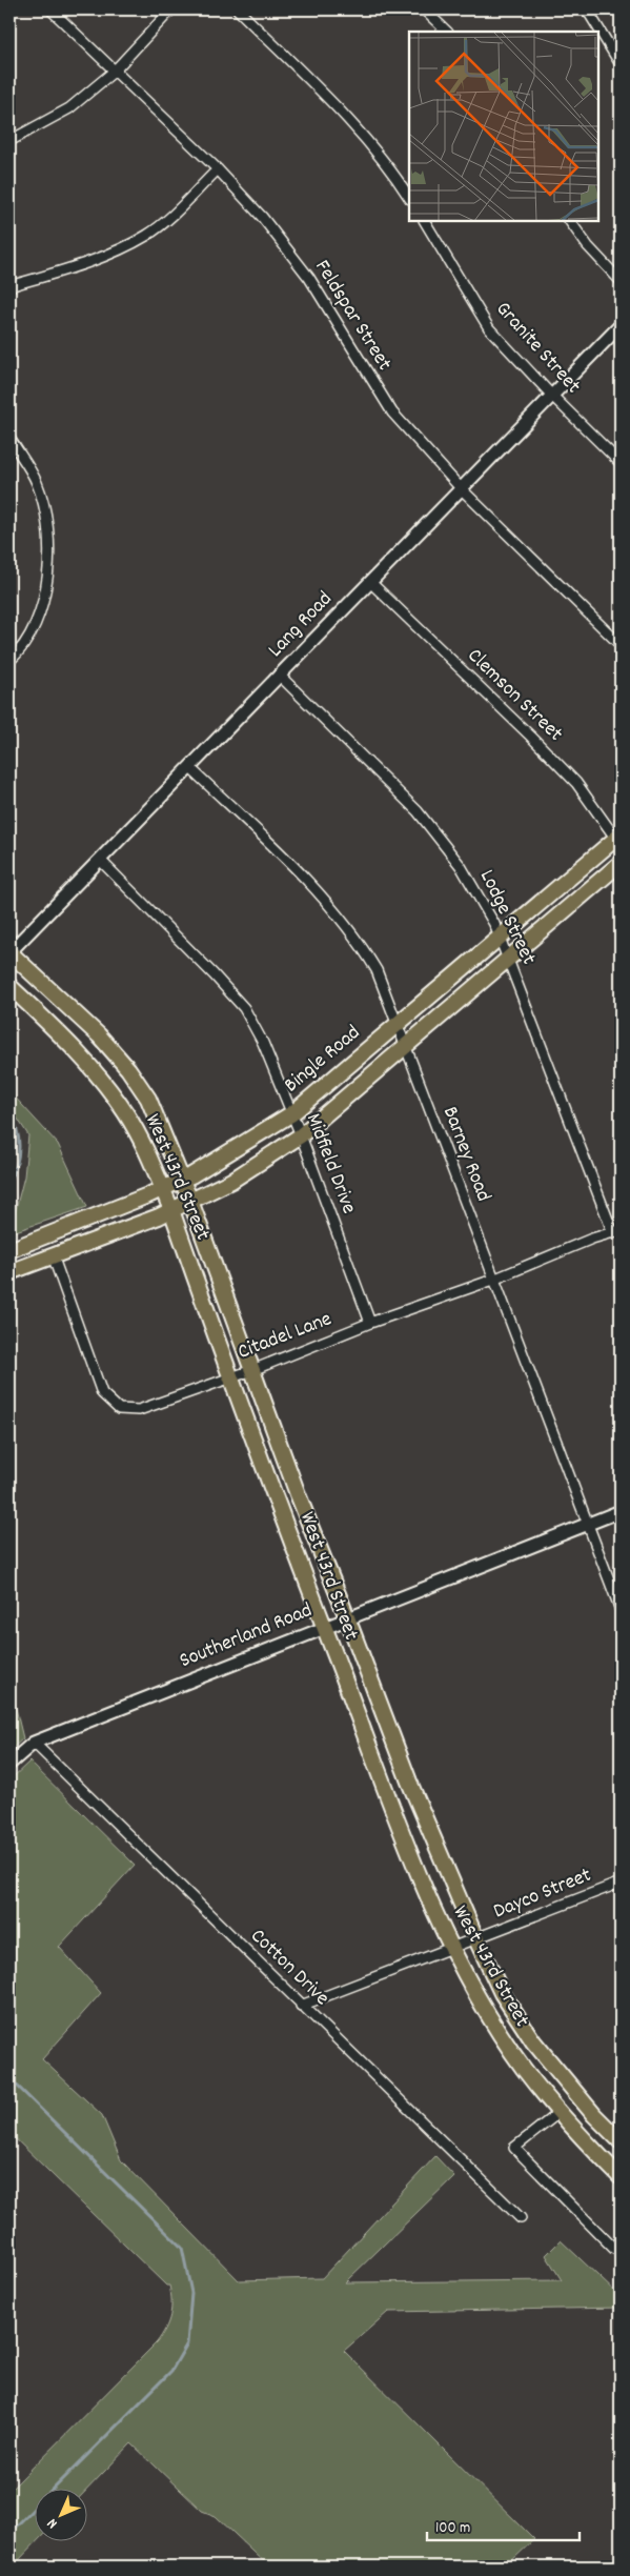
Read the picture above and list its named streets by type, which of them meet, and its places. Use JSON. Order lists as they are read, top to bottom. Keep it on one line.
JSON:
{"streets":{"main road":["Bingle Road","West 43rd Street"],"street":["Feldspar Street","Granite Street","Lang Road","Clemson Street","Lodge Street","Barney Road","Midfield Drive","Citadel Lane","Southerland Road","Dayco Street","Cotton Drive"]},"crossings":[["Feldspar Street","Lang Road"],["Granite Street","Lang Road"],["Lang Road","Clemson Street"],["Lang Road","Lodge Street"],["Lang Road","Barney Road"],["Lang Road","Midfield Drive"],["Lang Road","West 43rd Street"],["Clemson Street","Bingle Road"],["Lodge Street","Bingle Road"],["Lodge Street","Citadel Lane"],["Bingle Road","Barney Road"],["Bingle Road","Midfield Drive"],["Bingle Road","West 43rd Street"],["Bingle Road","Citadel Lane"],["Barney Road","Citadel Lane"],["Barney Road","Southerland Road"],["Midfield Drive","Citadel Lane"],["West 43rd Street","Citadel Lane"],["West 43rd Street","Southerland Road"],["West 43rd Street","Dayco Street"],["Southerland Road","Cotton Drive"],["Dayco Street","Cotton Drive"]],"scale_bar":"100 m","north":"bottom left"}
